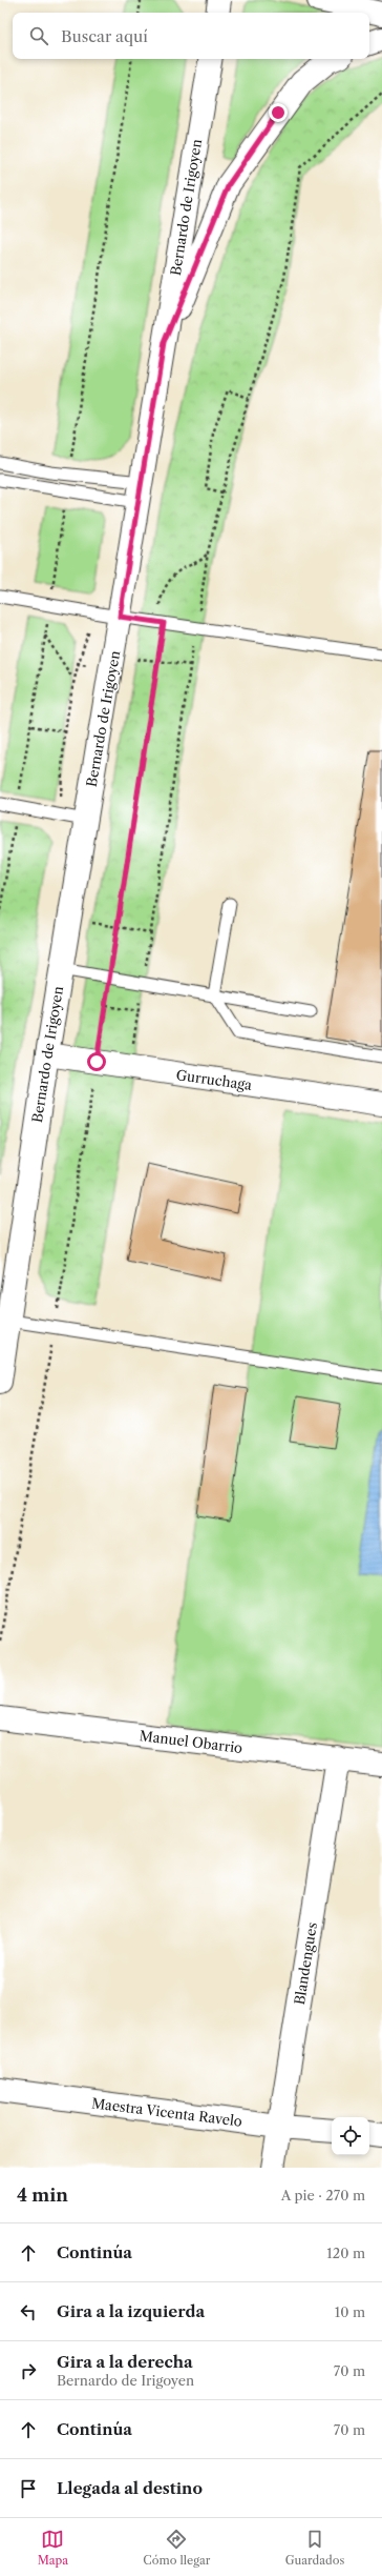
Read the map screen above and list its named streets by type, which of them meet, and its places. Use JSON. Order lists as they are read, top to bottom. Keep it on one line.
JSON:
{"streets":{"street":["Bernardo de Irigoyen","Gurruchaga","Manuel Obarrio","Blandengues","Maestra Vicenta Ravelo"]},"crossings":[["Bernardo de Irigoyen","Gurruchaga"],["Manuel Obarrio","Blandengues"],["Blandengues","Maestra Vicenta Ravelo"]],"page":{"search":"Buscar aquí","heading":["4 min","A pie · 270 m"],"list":[["Continúa","120 m"],["Gira a la izquierda","10 m"],["Gira a la derecha","Bernardo de Irigoyen","70 m"],["Continúa","70 m"],"Llegada al destino"],"nav":["Mapa","Cómo llegar","Guardados"]}}
